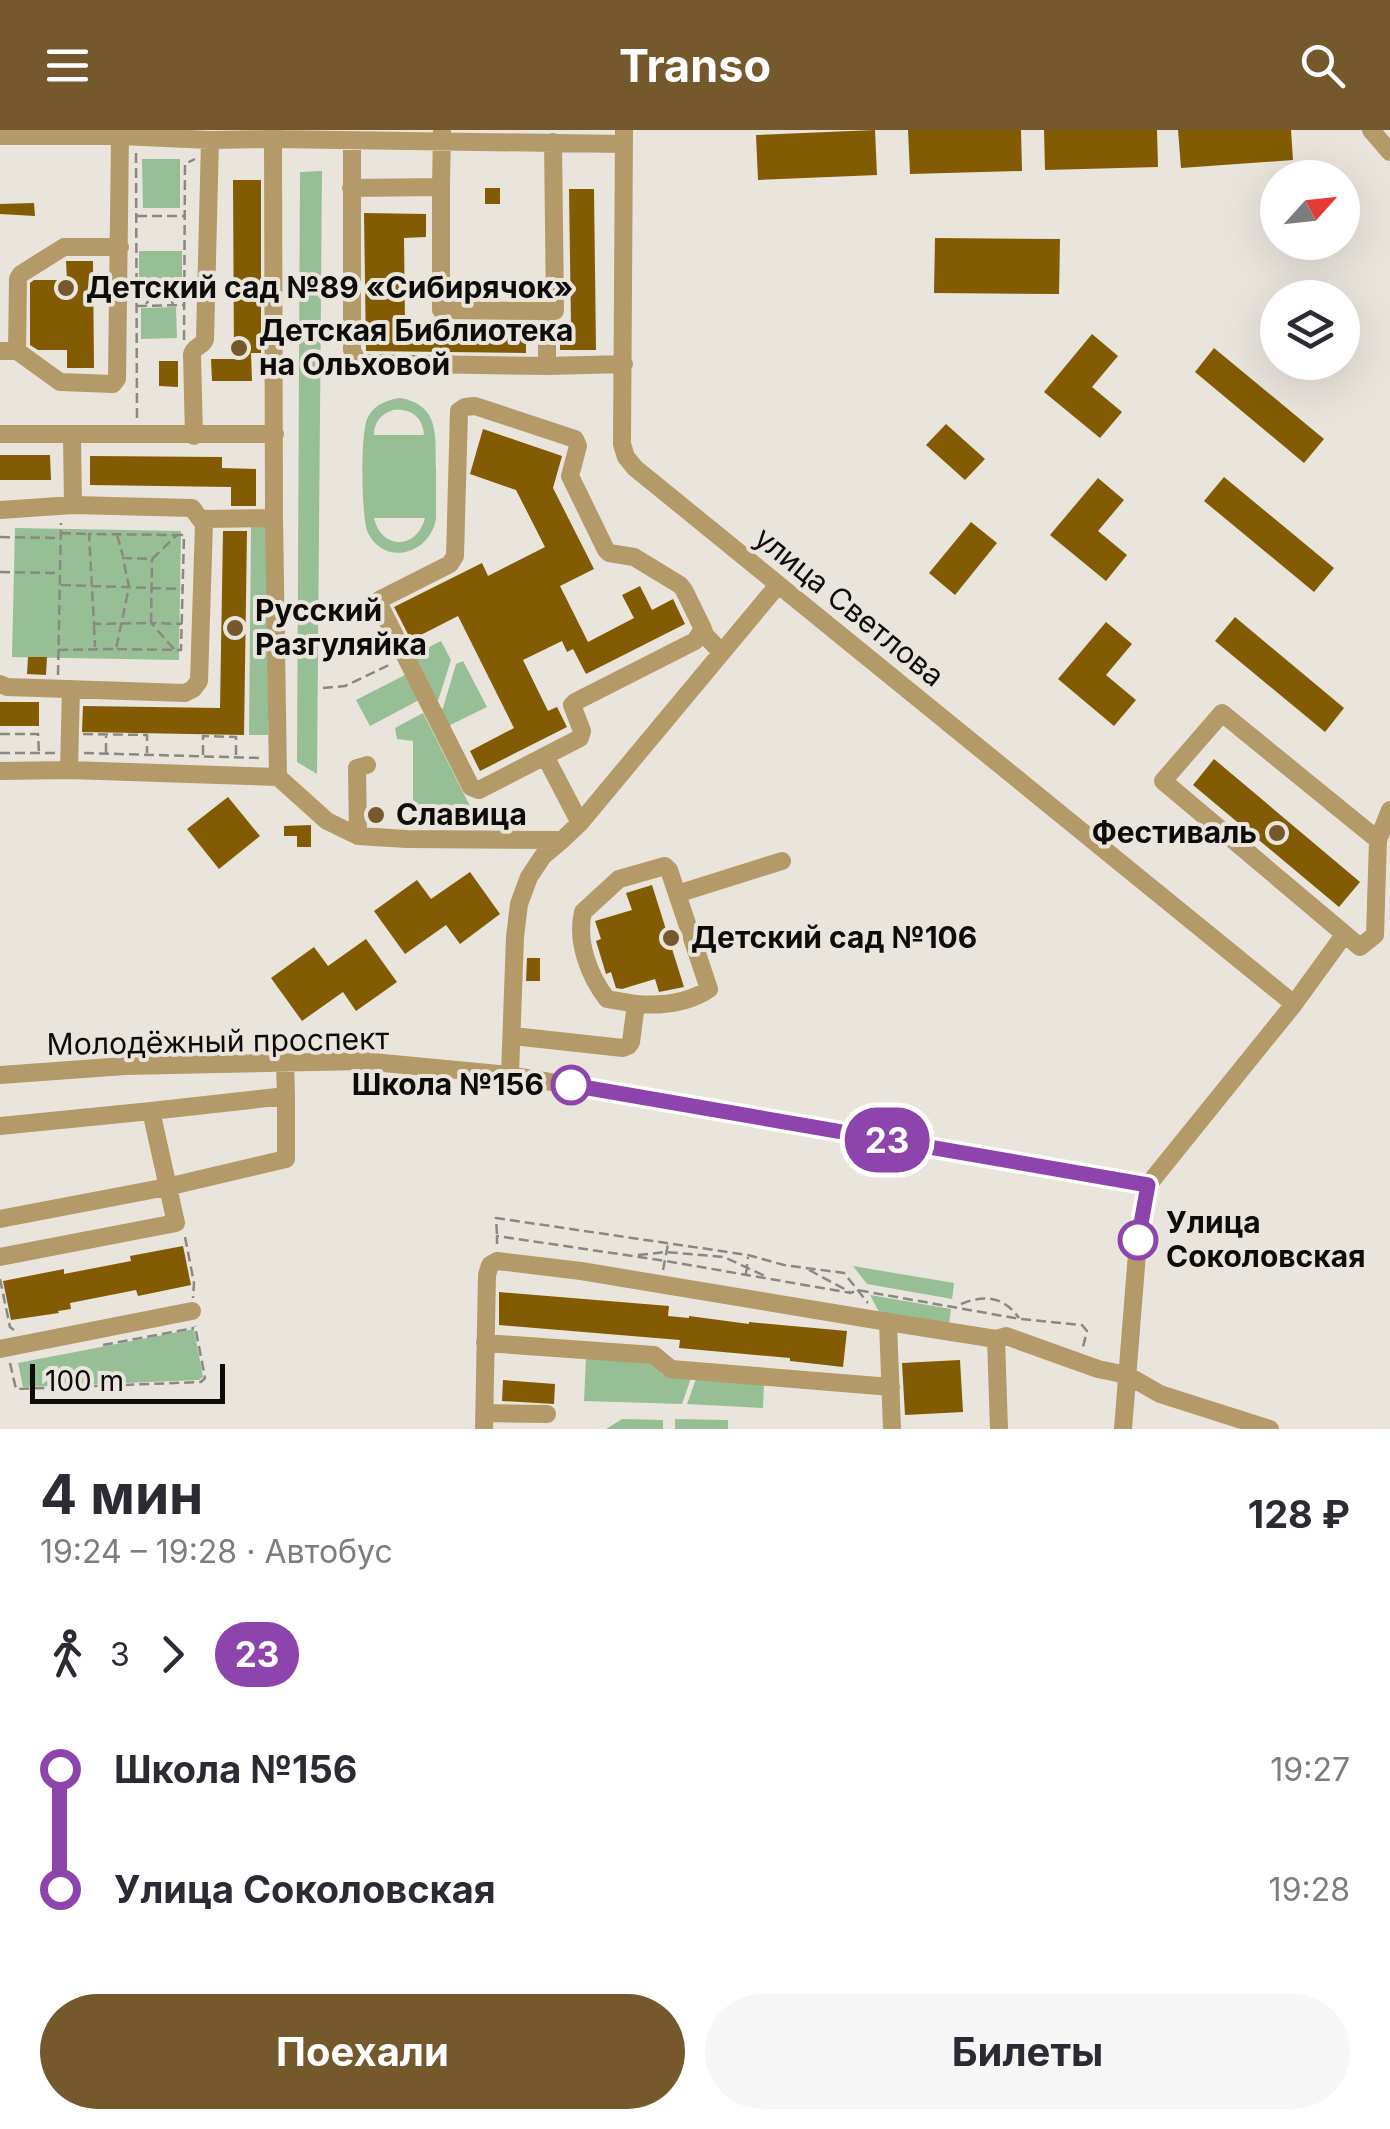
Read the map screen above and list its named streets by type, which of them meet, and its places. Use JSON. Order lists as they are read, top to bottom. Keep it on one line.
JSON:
{"streets":{"street":["улица Светлова","Молодёжный проспект"]},"places":["Детский сад №89 «Сибирячок»","Детская Библиотека на Ольховой","Русский Разгуляйка","Славица","Фестиваль","Детский сад №106","Школа №156","Улица Соколовская"],"lines":["bus line 23"],"scale_bar":"100 m","north":"top right","page":{"header":"Transo","on_map":"23","scale":"100 m","heading":["4 мин","19:24 – 19:28 · Автобус","128 ₽"],"legs":["3","23"],"list":[{"name":"Школа №156","value":"19:27"},{"name":"Улица Соколовская","value":"19:28"}],"buttons":["Поехали","Билеты"]}}
